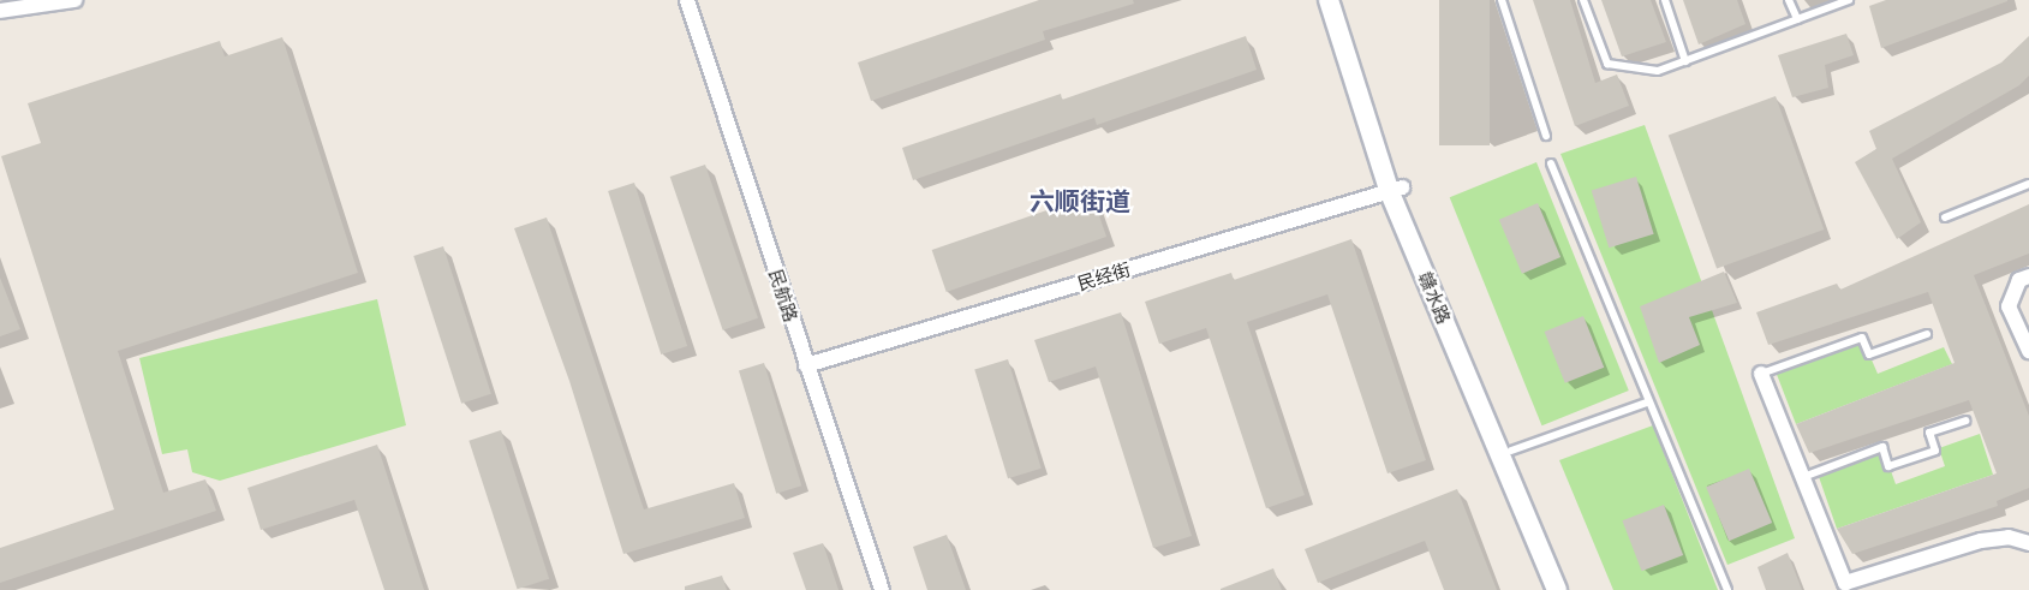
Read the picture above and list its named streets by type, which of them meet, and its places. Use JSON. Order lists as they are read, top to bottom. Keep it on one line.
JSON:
{"streets":{"main road":["赣水路"],"street":["民经街","民航路"]},"crossings":[["民经街","民航路"],["民经街","赣水路"]],"districts":["六顺街道"]}
